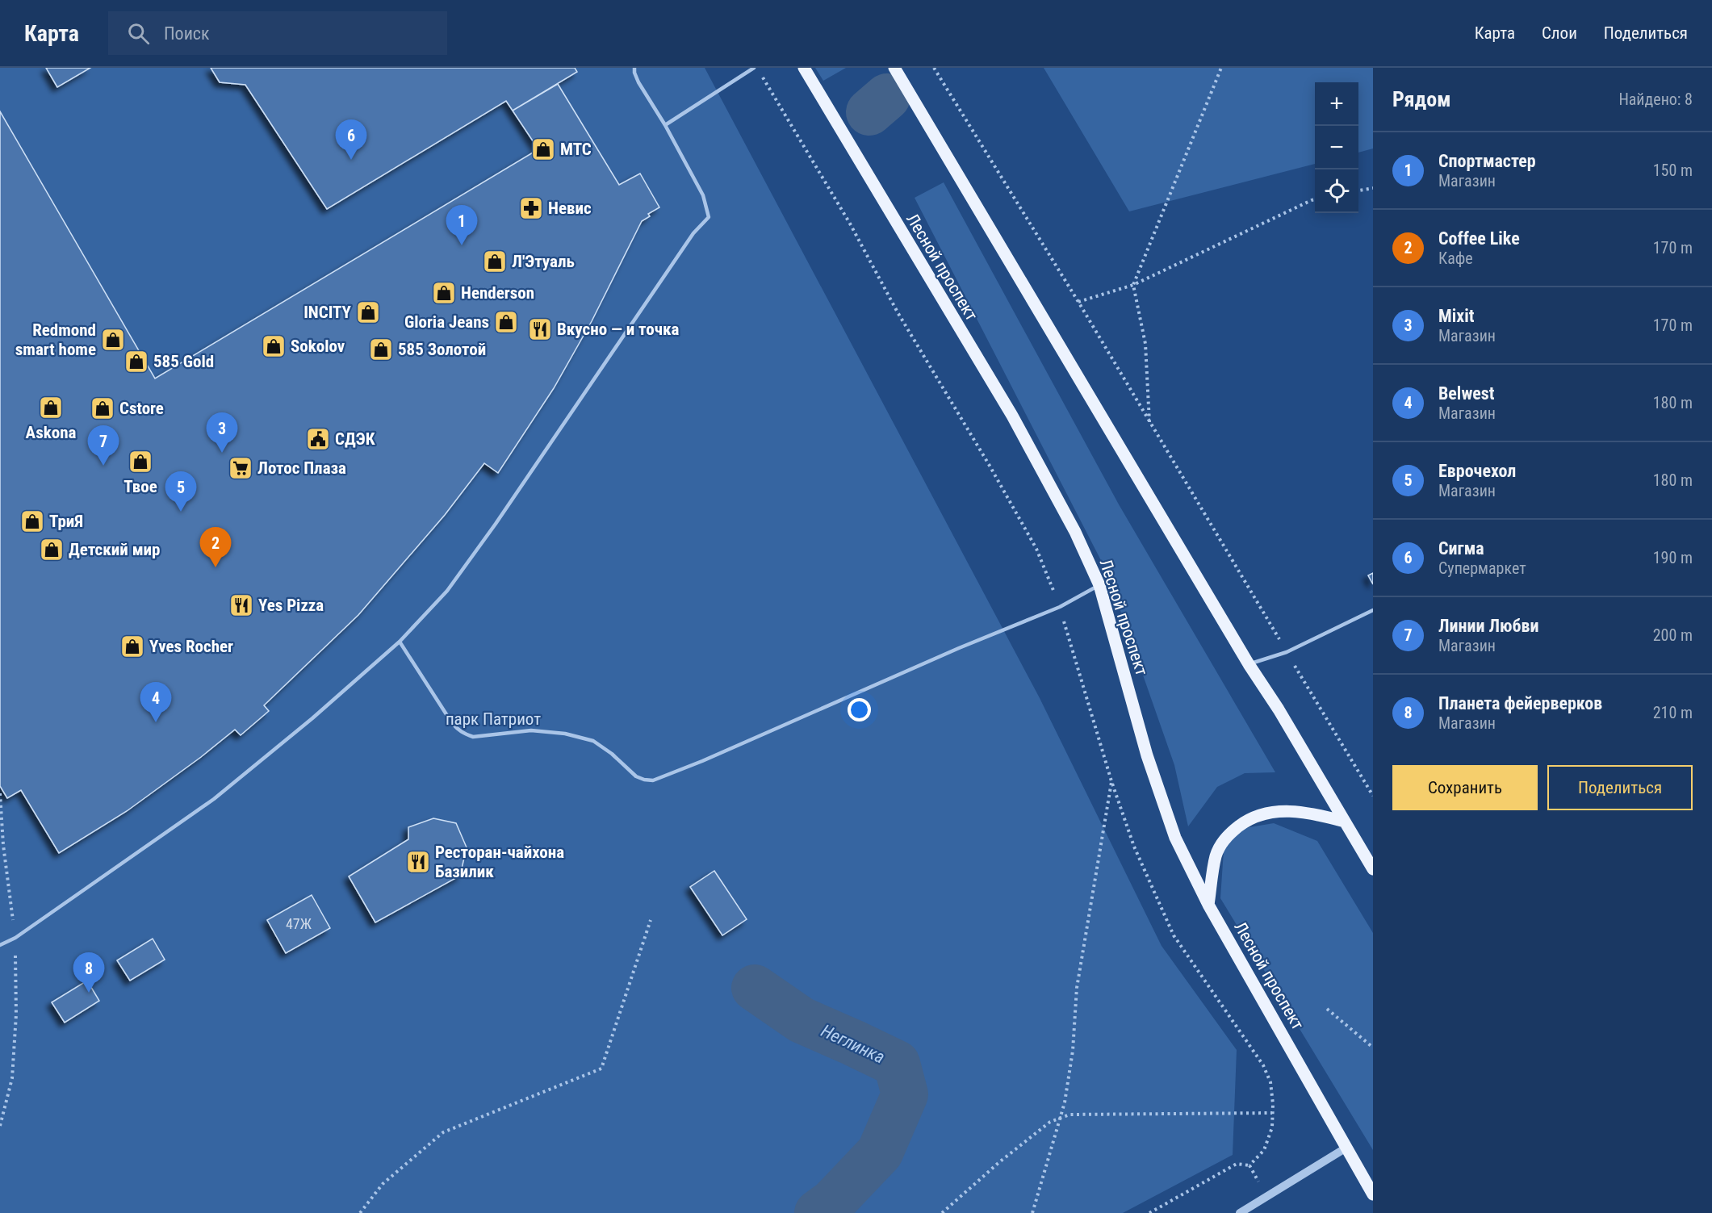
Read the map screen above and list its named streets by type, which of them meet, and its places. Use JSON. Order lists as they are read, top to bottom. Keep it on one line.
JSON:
{"streets":{"main road":["Лесной проспект"]},"water":["Неглинка"],"parks":["парк Патриот"],"places":{"shop":["МТС","Л'Этуаль","Henderson","INCITY","Gloria Jeans","Redmond smart home","Sokolov","585 Золотой","585 Gold","Askona","Cstore","Твое","ТриЯ","Детский мир","Yves Rocher"],"pharmacy":["Невис"],"restaurant":["Вкусно — и точка","Yes Pizza","Ресторан-чайхона Базилик"],"public building":["СДЭК"],"supermarket":["Лотос Плаза"]},"house_numbers":["47Ж"],"page":{"header":"Карта","search":"Поиск","nav":["Карта","Слои","Поделиться"],"heading":["Рядом","Найдено: 8"],"map_buttons":["+","−"],"pins":["6","1","3","7","5","2","4","8"],"list":[{"mark":"1","name":"Спортмастер","note":"Магазин","value":"150 m"},{"mark":"2","name":"Coffee Like","note":"Кафе","value":"170 m"},{"mark":"3","name":"Mixit","note":"Магазин","value":"170 m"},{"mark":"4","name":"Belwest","note":"Магазин","value":"180 m"},{"mark":"5","name":"Еврочехол","note":"Магазин","value":"180 m"},{"mark":"6","name":"Сигма","note":"Супермаркет","value":"190 m"},{"mark":"7","name":"Линии Любви","note":"Магазин","value":"200 m"},{"mark":"8","name":"Планета фейерверков","note":"Магазин","value":"210 m"}],"buttons":["Сохранить","Поделиться"]}}
